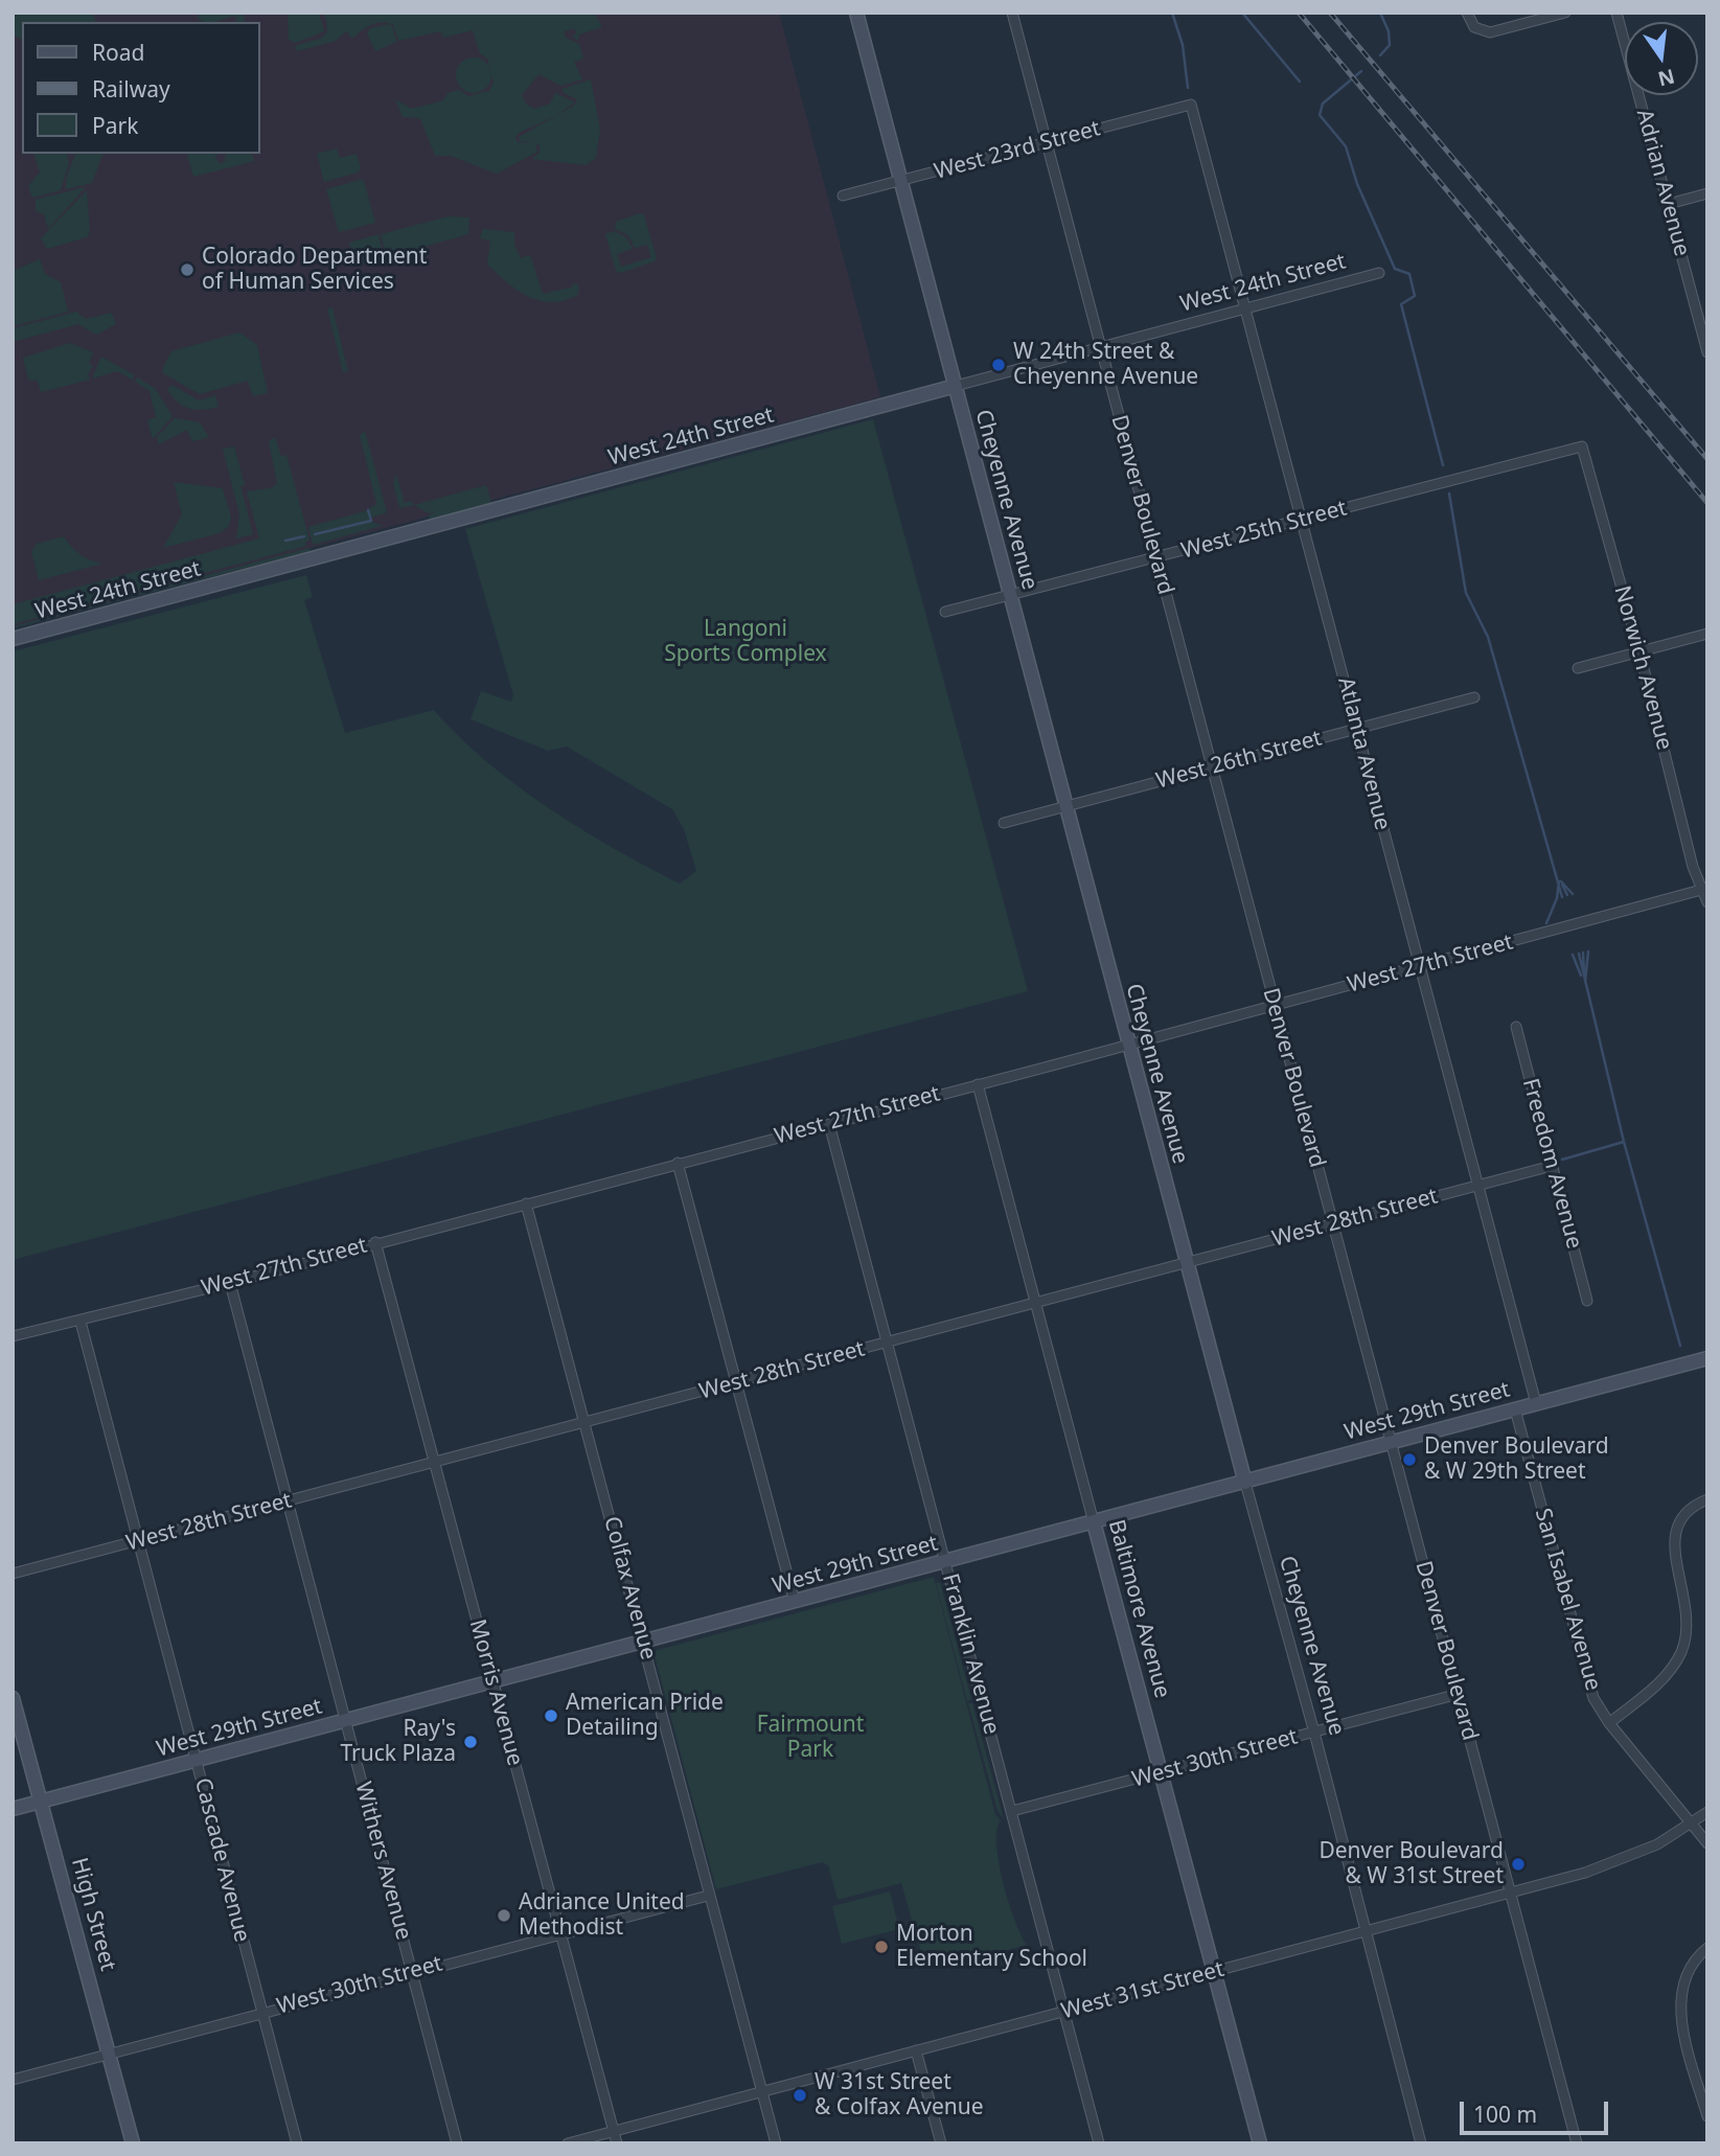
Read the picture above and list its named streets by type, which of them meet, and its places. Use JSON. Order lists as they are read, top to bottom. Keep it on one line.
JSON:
{"streets":{"street":["West 23rd Street","Adrian Avenue","West 24th Street","Cheyenne Avenue","Denver Boulevard","West 25th Street","Norwich Avenue","Atlanta Avenue","West 26th Street","West 27th Street","Freedom Avenue","West 28th Street","West 29th Street","Colfax Avenue","San Isabel Avenue","Baltimore Avenue","Franklin Avenue","Morris Avenue","West 30th Street","Cascade Avenue","Withers Avenue","High Street","West 31st Street"]},"crossings":[["West 23rd Street","Cheyenne Avenue"],["West 23rd Street","Denver Boulevard"],["West 23rd Street","Atlanta Avenue"],["West 24th Street","Cheyenne Avenue"],["West 24th Street","Denver Boulevard"],["West 24th Street","Atlanta Avenue"],["Cheyenne Avenue","West 25th Street"],["Cheyenne Avenue","West 26th Street"],["Cheyenne Avenue","West 27th Street"],["Cheyenne Avenue","West 28th Street"],["Cheyenne Avenue","West 29th Street"],["Cheyenne Avenue","West 30th Street"],["Cheyenne Avenue","West 31st Street"],["Denver Boulevard","West 25th Street"],["Denver Boulevard","West 26th Street"],["Denver Boulevard","West 27th Street"],["Denver Boulevard","West 28th Street"],["Denver Boulevard","West 29th Street"],["Denver Boulevard","West 30th Street"],["Denver Boulevard","West 31st Street"],["West 25th Street","Norwich Avenue"],["West 25th Street","Atlanta Avenue"],["Norwich Avenue","West 27th Street"],["Atlanta Avenue","West 26th Street"],["Atlanta Avenue","West 27th Street"],["Atlanta Avenue","West 28th Street"],["Atlanta Avenue","West 29th Street"],["West 27th Street","Colfax Avenue"],["West 27th Street","Baltimore Avenue"],["West 27th Street","Franklin Avenue"],["West 27th Street","Morris Avenue"],["West 27th Street","Cascade Avenue"],["West 27th Street","Withers Avenue"],["Freedom Avenue","West 28th Street"],["West 28th Street","Colfax Avenue"],["West 28th Street","Baltimore Avenue"],["West 28th Street","Franklin Avenue"],["West 28th Street","Morris Avenue"],["West 28th Street","Cascade Avenue"],["West 28th Street","Withers Avenue"],["West 29th Street","Colfax Avenue"],["West 29th Street","San Isabel Avenue"],["West 29th Street","Baltimore Avenue"],["West 29th Street","Franklin Avenue"],["West 29th Street","Morris Avenue"],["West 29th Street","Cascade Avenue"],["West 29th Street","Withers Avenue"],["West 29th Street","High Street"],["Colfax Avenue","West 30th Street"],["Colfax Avenue","West 31st Street"],["San Isabel Avenue","West 31st Street"],["Baltimore Avenue","West 30th Street"],["Baltimore Avenue","West 31st Street"],["Franklin Avenue","West 30th Street"],["Franklin Avenue","West 31st Street"],["Morris Avenue","West 30th Street"],["Morris Avenue","West 31st Street"],["West 30th Street","Cascade Avenue"],["West 30th Street","Withers Avenue"],["West 30th Street","High Street"]],"parks":["Langoni Sports Complex","Fairmount Park"],"places":["Colorado Department of Human Services","W 24th Street & Cheyenne Avenue","Denver Boulevard & W 29th Street","American Pride Detailing","Ray's Truck Plaza","Denver Boulevard & W 31st Street","Adriance United Methodist","Morton Elementary School","W 31st Street & Colfax Avenue"],"legend":["Road","Railway","Park"],"scale_bar":"100 m","north":"bottom"}
